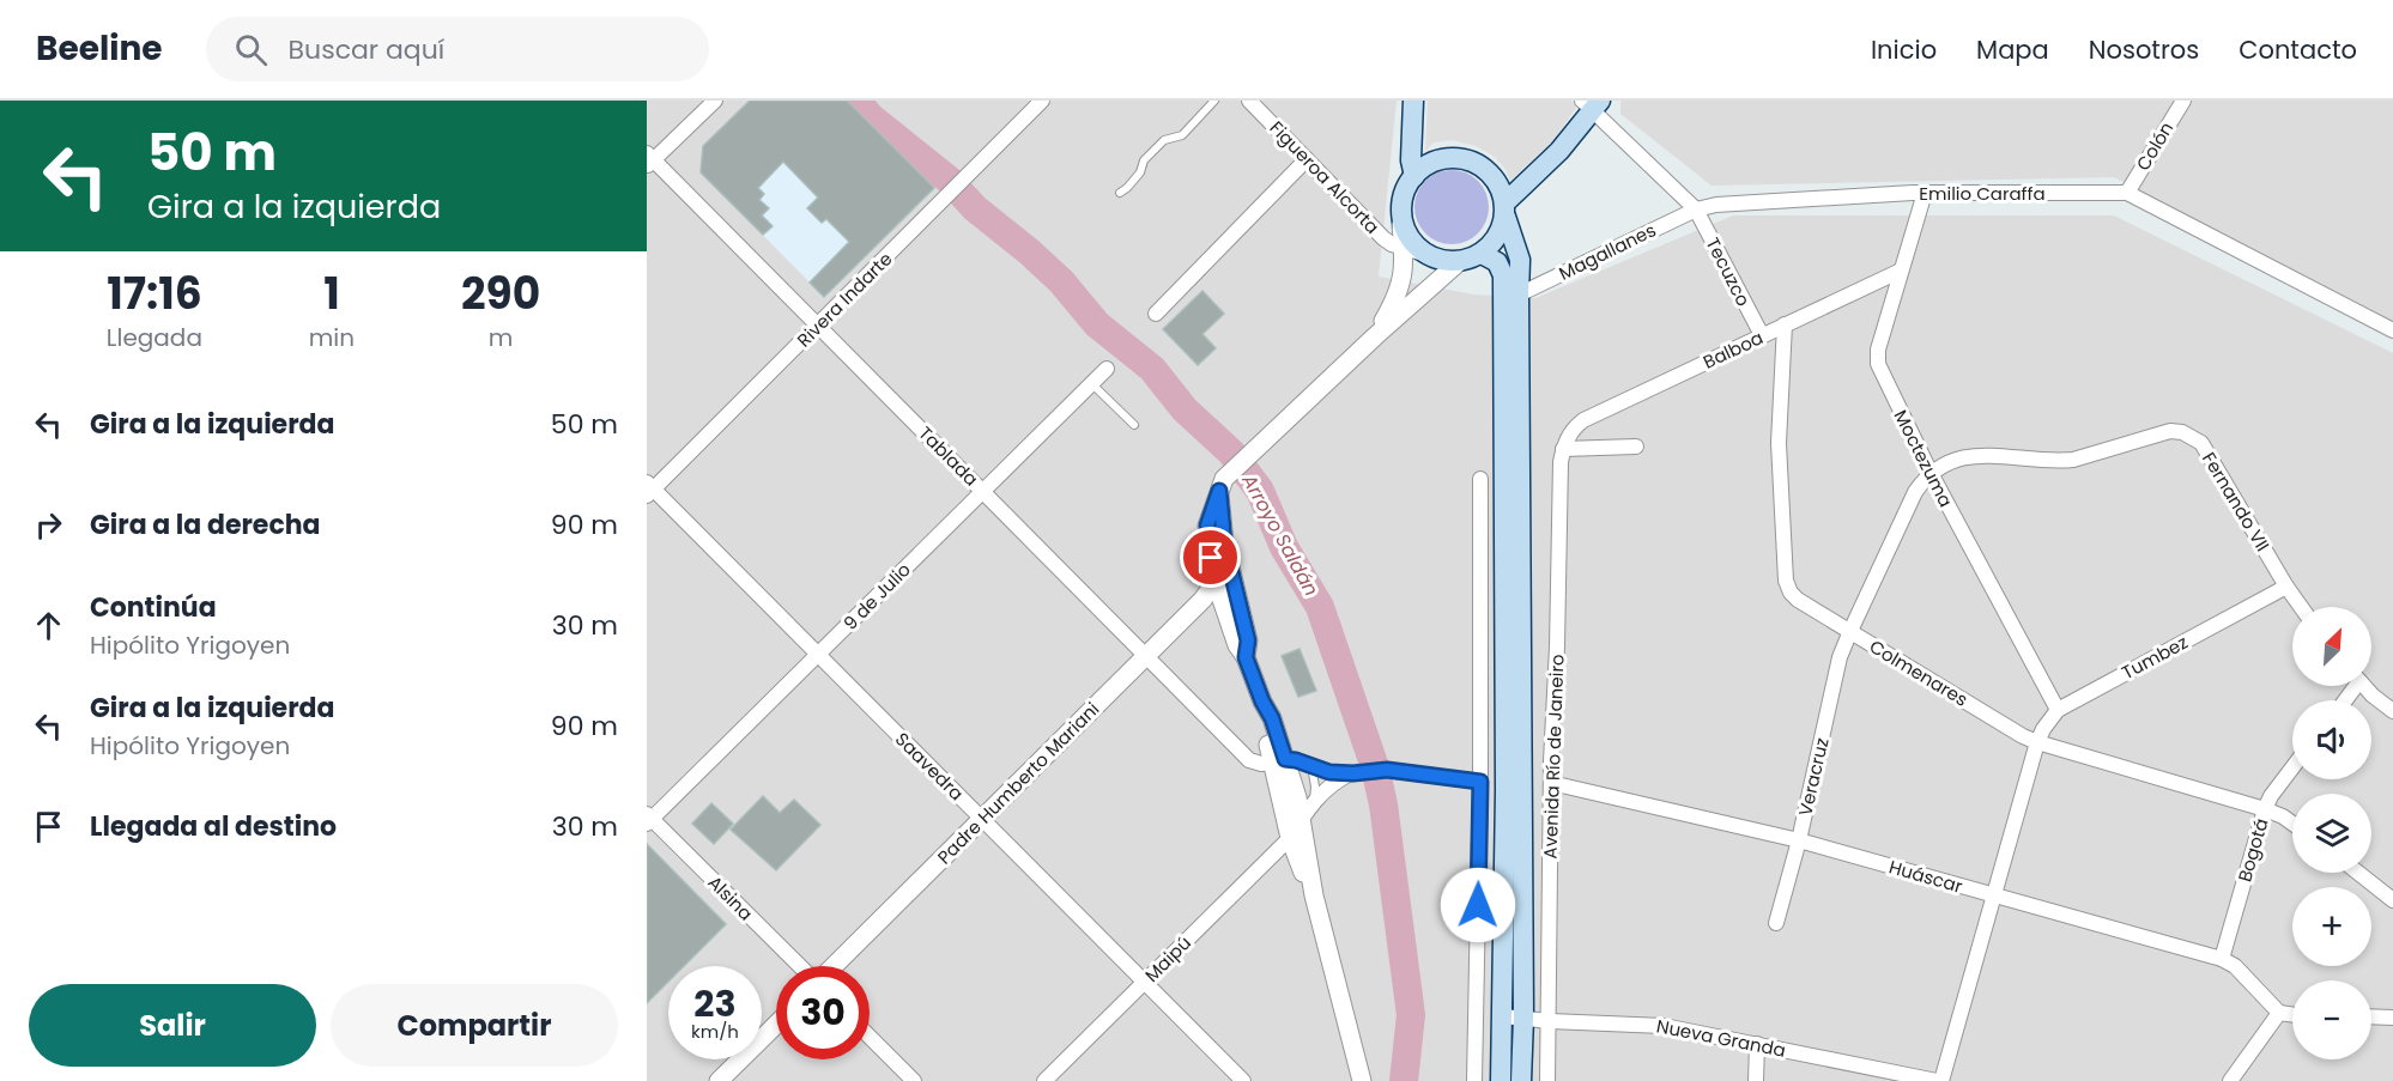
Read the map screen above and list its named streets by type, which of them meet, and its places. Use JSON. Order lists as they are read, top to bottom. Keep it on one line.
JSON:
{"streets":{"street":["Colón","Figueroa Alcorta","Emilio Caraffa","Magallanes","Tecuzco","Rivera Indarte","Balboa","Tablada","Moctezuma","Fernando VII","9 de Julio","Tumbez","Colmenares","Avenida Río de Janeiro","Saavedra","Veracruz","Padre Humberto Mariani","Bogotá","Huáscar","Alsina","Maipú","Nueva Granda"]},"crossings":[["Colón","Emilio Caraffa"],["Emilio Caraffa","Magallanes"],["Emilio Caraffa","Tecuzco"],["Emilio Caraffa","Moctezuma"],["Magallanes","Tecuzco"],["Tecuzco","Balboa"],["Rivera Indarte","Tablada"],["Rivera Indarte","Saavedra"],["Balboa","Moctezuma"],["Balboa","Colmenares"],["Balboa","Avenida Río de Janeiro"],["Tablada","9 de Julio"],["Tablada","Padre Humberto Mariani"],["Moctezuma","Fernando VII"],["Moctezuma","Tumbez"],["Fernando VII","Tumbez"],["Fernando VII","Colmenares"],["Fernando VII","Veracruz"],["9 de Julio","Saavedra"],["9 de Julio","Alsina"],["Tumbez","Colmenares"],["Colmenares","Veracruz"],["Colmenares","Bogotá"],["Avenida Río de Janeiro","Huáscar"],["Avenida Río de Janeiro","Nueva Granda"],["Saavedra","Padre Humberto Mariani"],["Saavedra","Maipú"],["Veracruz","Huáscar"],["Bogotá","Huáscar"]],"water":["Arroyo Saldán"],"north":"top right","page":{"header":"Beeline","search":"Buscar aquí","nav":["Inicio","Mapa","Nosotros","Contacto"],"turn":["50 m","Gira a la izquierda"],"eta":["17:16","Llegada","1","min","290","m"],"list":[{"name":"Gira a la izquierda","value":"50 m"},{"name":"Gira a la derecha","value":"90 m"},{"name":"Continúa","note":"Hipólito Yrigoyen","value":"30 m"},{"name":"Gira a la izquierda","note":"Hipólito Yrigoyen","value":"90 m"},{"name":"Llegada al destino","value":"30 m"}],"map_buttons":["+","−"],"speed":"23 km/h","limit":"30","buttons":["Salir","Compartir"]}}
